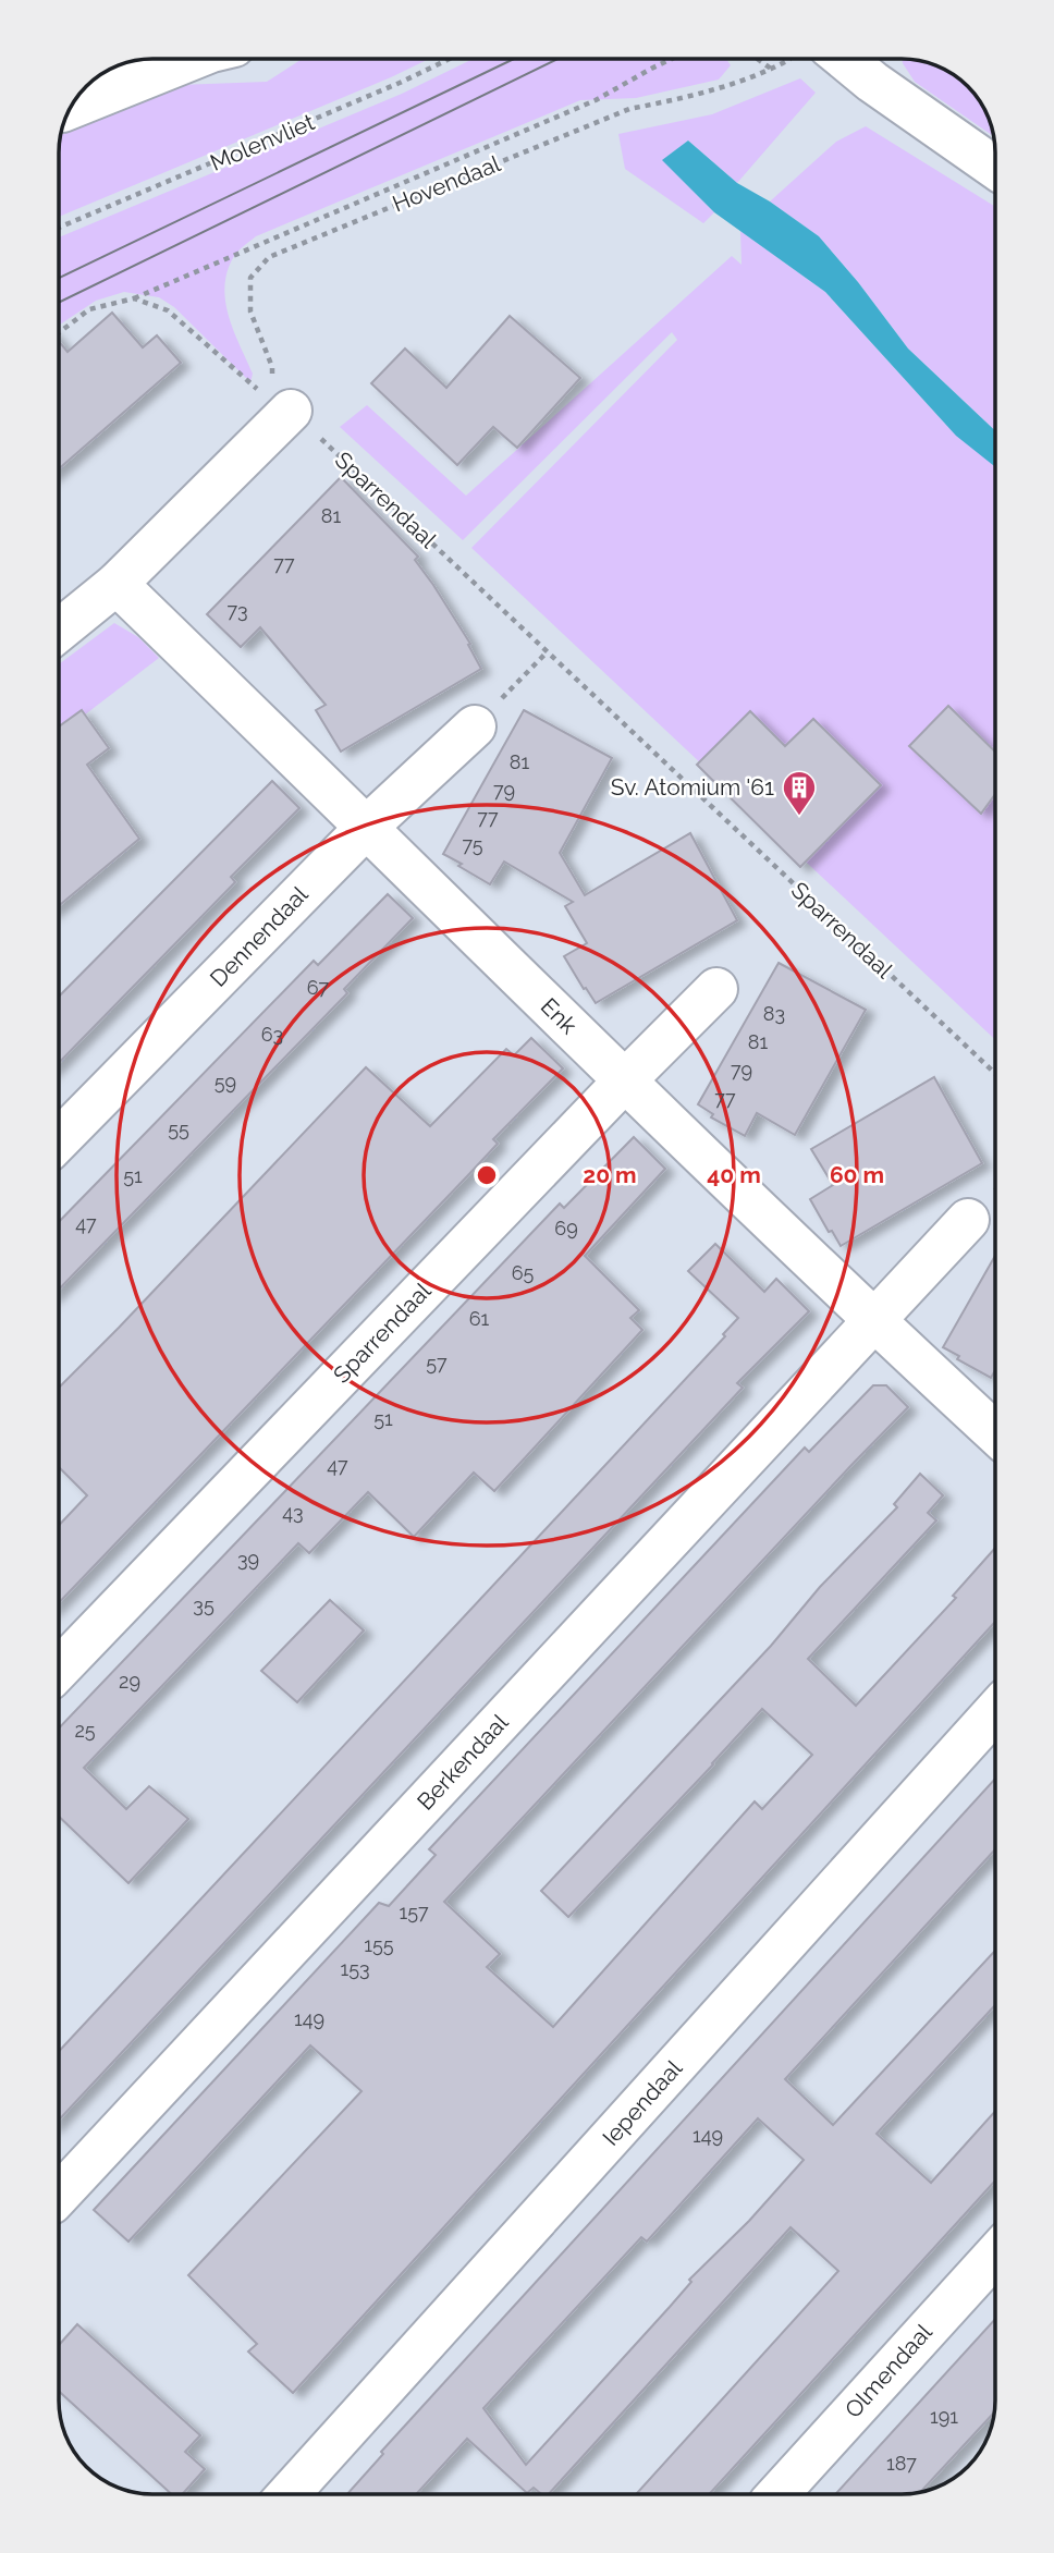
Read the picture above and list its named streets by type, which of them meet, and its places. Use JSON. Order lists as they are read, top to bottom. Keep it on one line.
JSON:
{"streets":{"street":["Sparrendaal","Dennendaal","Enk","Berkendaal","Iependaal","Olmendaal"],"path":["Molenvliet","Hovendaal"]},"crossings":[["Hovendaal","Sparrendaal"],["Sparrendaal","Enk"],["Dennendaal","Enk"],["Enk","Berkendaal"]],"places":{"building":["Sv. Atomium '61"]},"house_numbers":["81","77","73","81","79","77","75","67","83","63","81","79","59","77","55","51","47","69","65","61","57","51","47","43","39","35","29","25","157","155","153","149","149","191","187"],"rings":["20 m","40 m","60 m"]}
